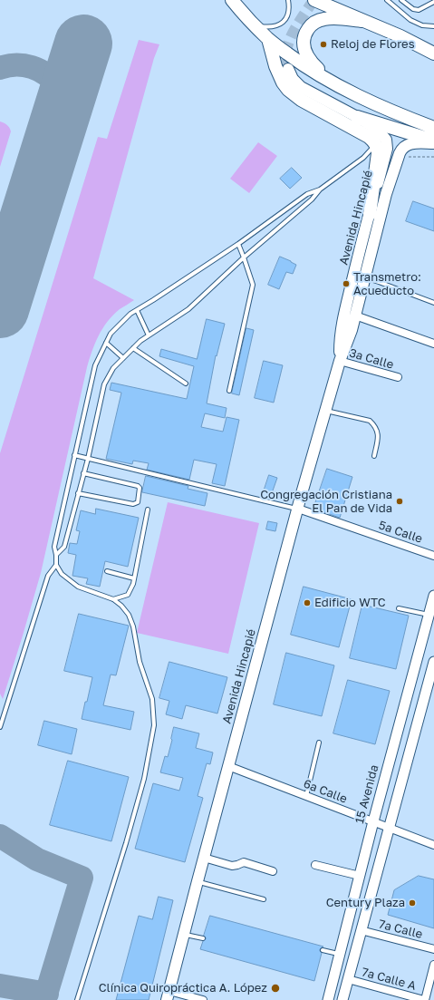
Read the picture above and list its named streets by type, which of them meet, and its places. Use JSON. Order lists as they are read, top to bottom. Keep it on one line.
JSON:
{"streets":{"main road":["Avenida Hincapié"],"street":["3a Calle","5a Calle","6a Calle","15 Avenida","7a Calle","7a Calle A"]},"crossings":[["Avenida Hincapié","3a Calle"],["Avenida Hincapié","5a Calle"],["Avenida Hincapié","6a Calle"],["6a Calle","15 Avenida"]],"places":["Reloj de Flores","Transmetro: Acueducto","Congregación Cristiana El Pan de Vida","Edificio WTC","Century Plaza","Clínica Quiropráctica A. López"]}
